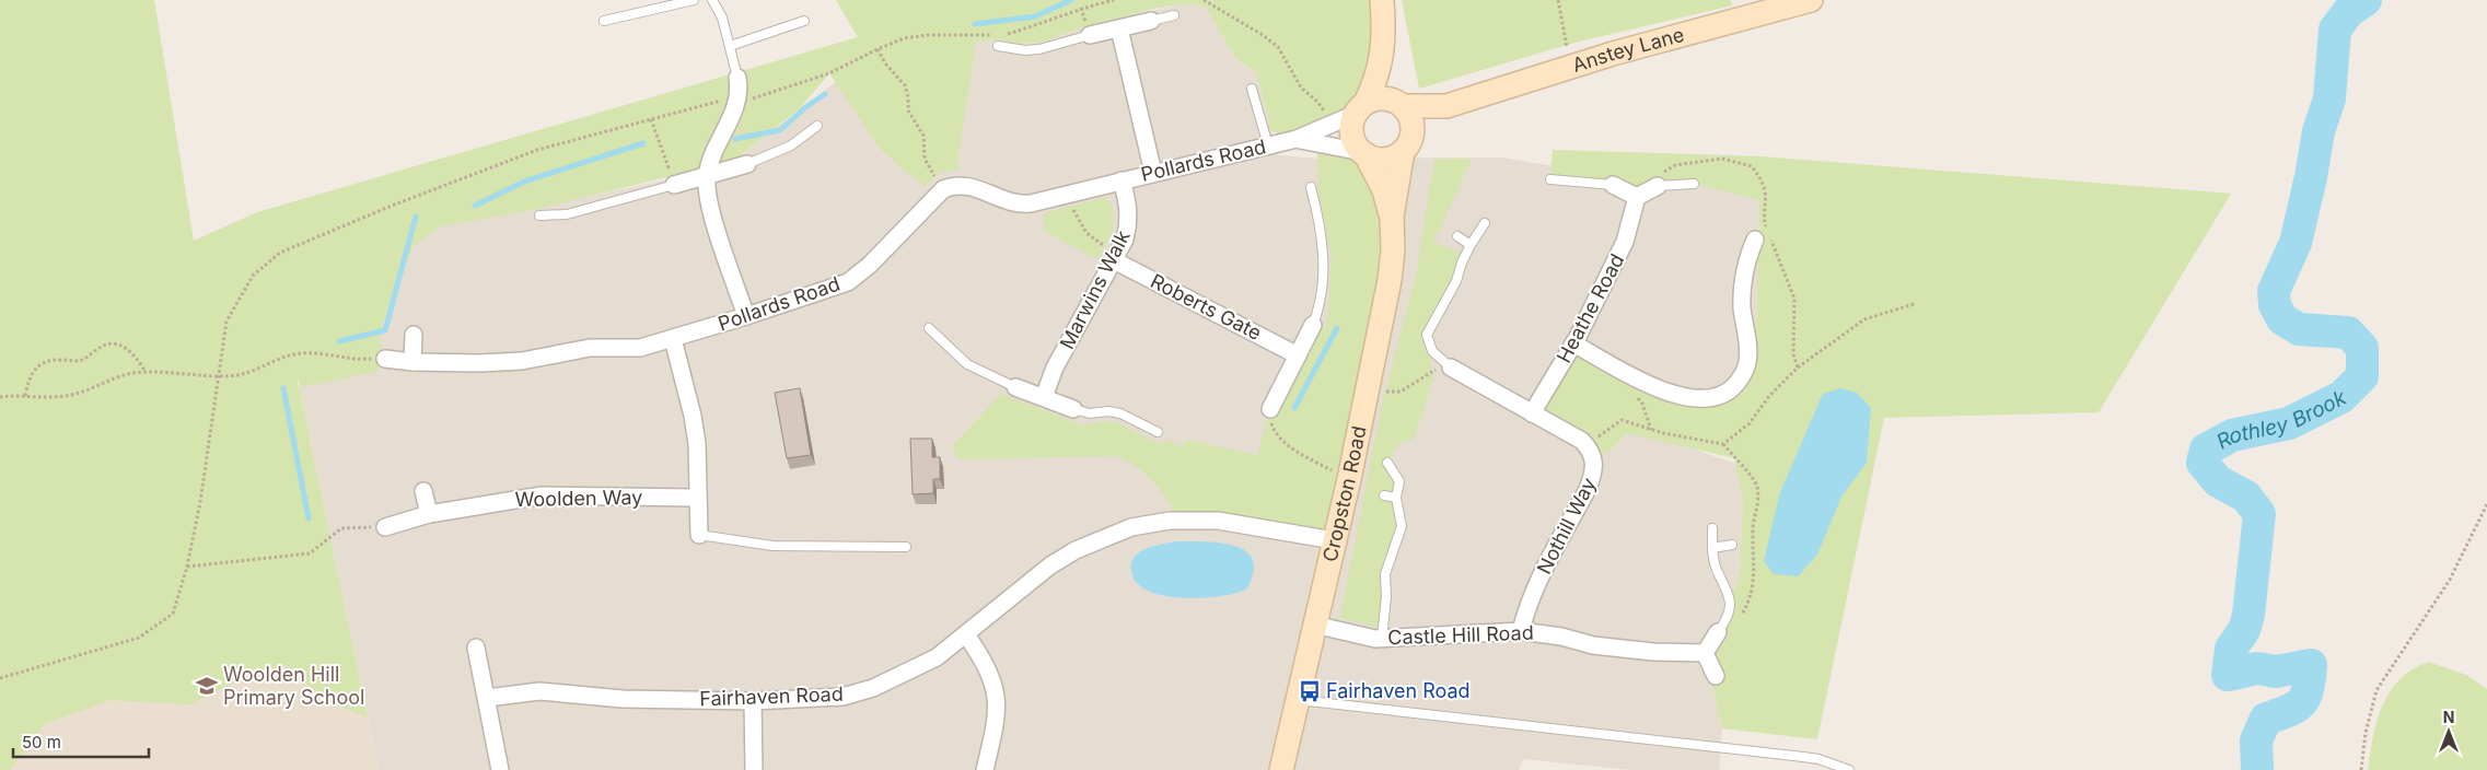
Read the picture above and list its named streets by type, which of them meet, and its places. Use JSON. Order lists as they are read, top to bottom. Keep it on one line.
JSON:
{"streets":{"street":["Anstey Lane","Pollards Road","Marwins Walk","Roberts Gate","Heathe Road","Cropston Road","Woolden Way","Nothill Way","Castle Hill Road","Fairhaven Road"]},"crossings":[["Anstey Lane","Pollards Road"],["Anstey Lane","Cropston Road"],["Pollards Road","Marwins Walk"],["Pollards Road","Cropston Road"],["Marwins Walk","Roberts Gate"],["Heathe Road","Nothill Way"],["Cropston Road","Castle Hill Road"],["Cropston Road","Fairhaven Road"],["Nothill Way","Castle Hill Road"]],"water":["Rothley Brook"],"places":{"school or university":["Woolden Hill Primary School"],"bus stop":["Fairhaven Road"]},"scale_bar":"50 m","north":"top"}
